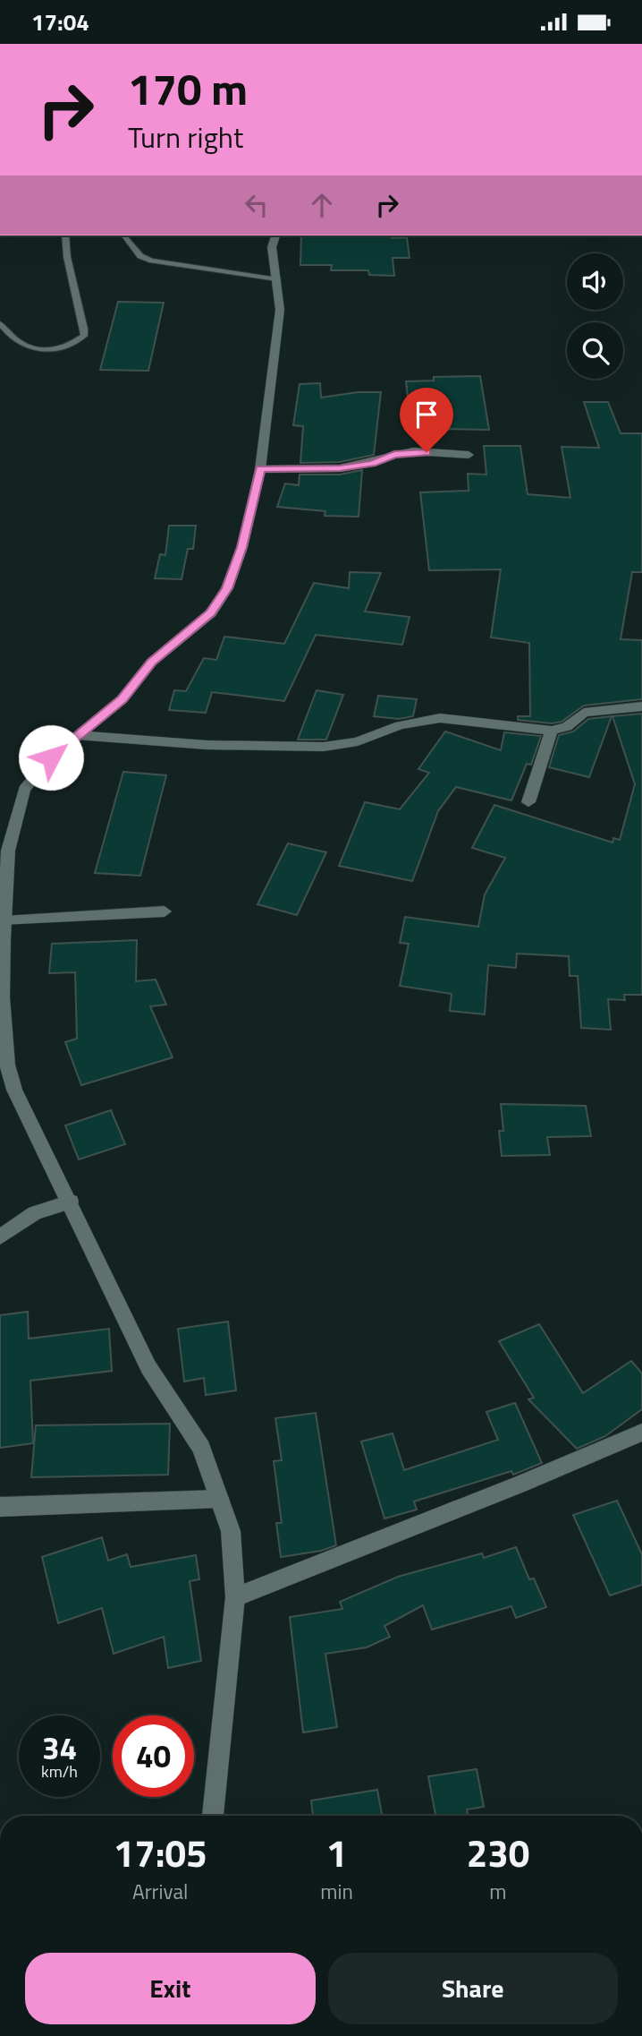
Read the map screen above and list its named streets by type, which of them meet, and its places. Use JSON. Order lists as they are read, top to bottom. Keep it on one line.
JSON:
{"page":{"status":"17:04","turn":["170 m","Turn right"],"speed":"34 km/h","limit":"40","eta":["17:05","Arrival","1","min","230","m"],"buttons":["Exit","Share"]}}
